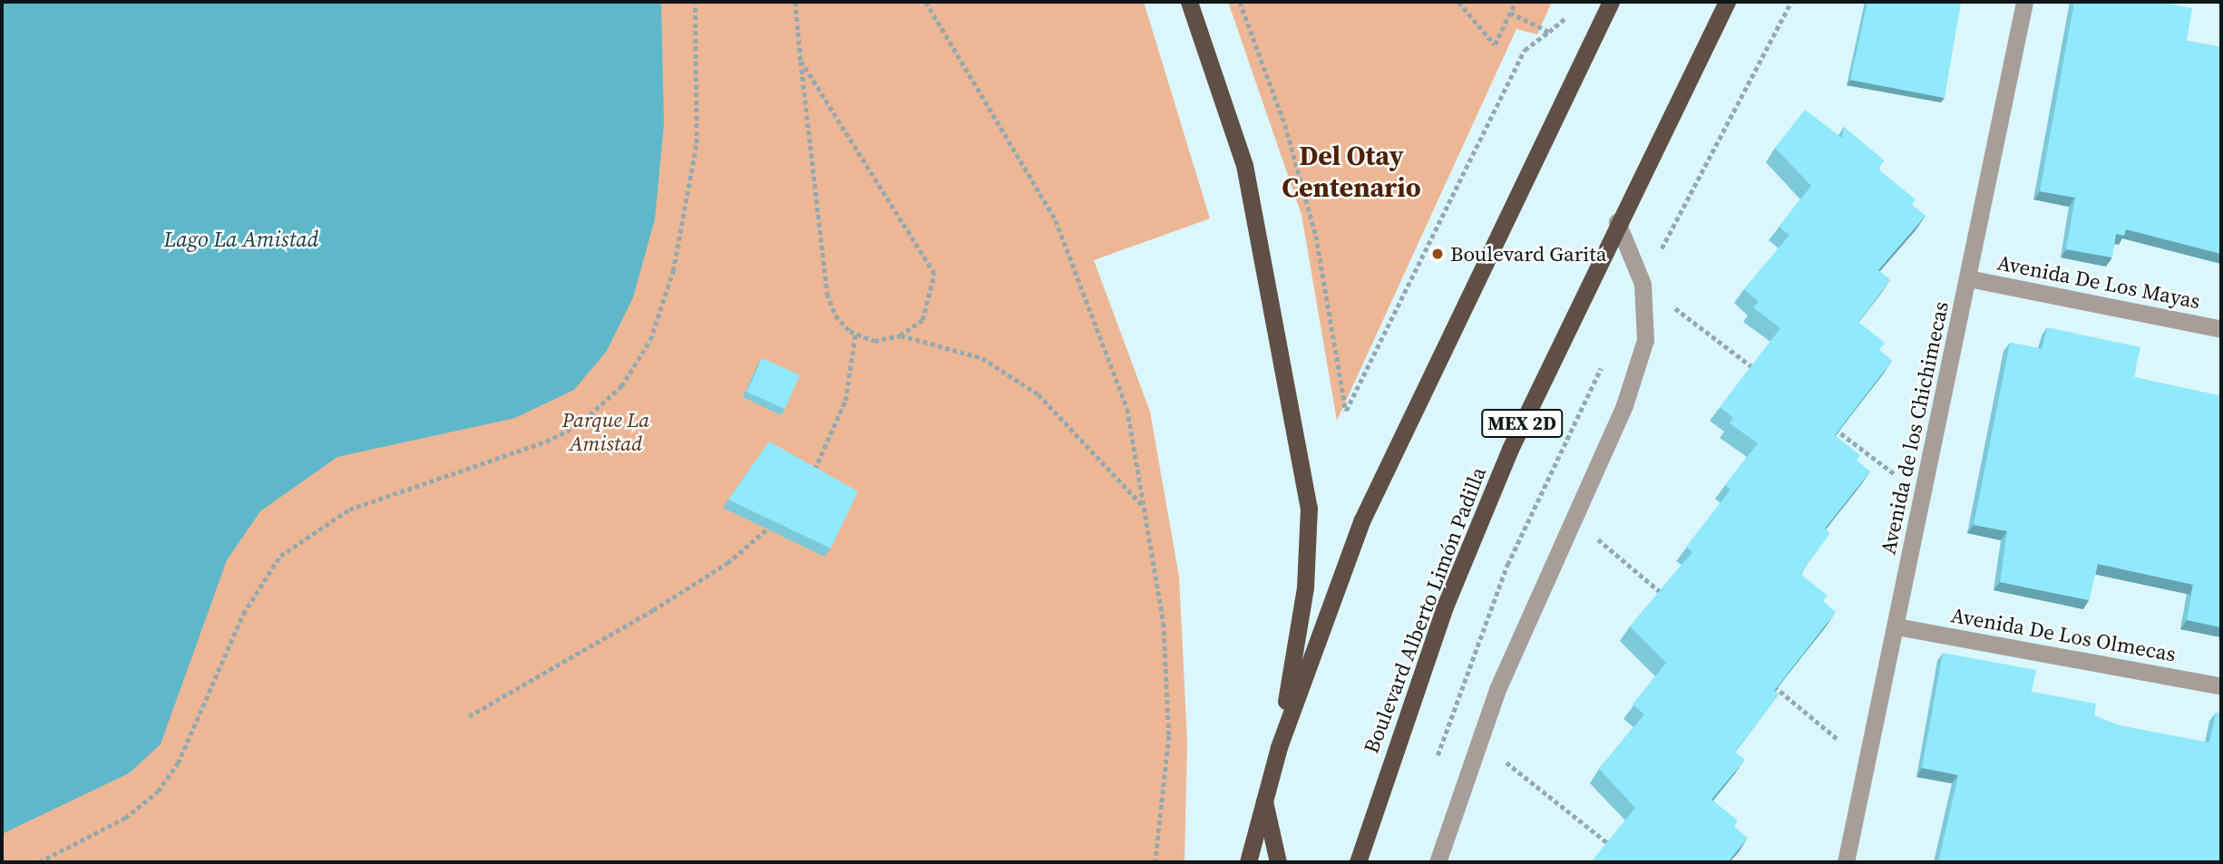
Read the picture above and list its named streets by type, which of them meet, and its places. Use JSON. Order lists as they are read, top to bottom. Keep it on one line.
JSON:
{"streets":{"highway":["MEX 2D","Boulevard Alberto Limón Padilla"],"street":["Avenida De Los Mayas","Avenida de los Chichimecas","Avenida De Los Olmecas"]},"crossings":[["Avenida De Los Mayas","Avenida de los Chichimecas"],["Avenida de los Chichimecas","Avenida De Los Olmecas"]],"districts":["Del Otay Centenario"],"water":["Lago La Amistad"],"parks":["Parque La Amistad"],"places":["Boulevard Garita"]}
